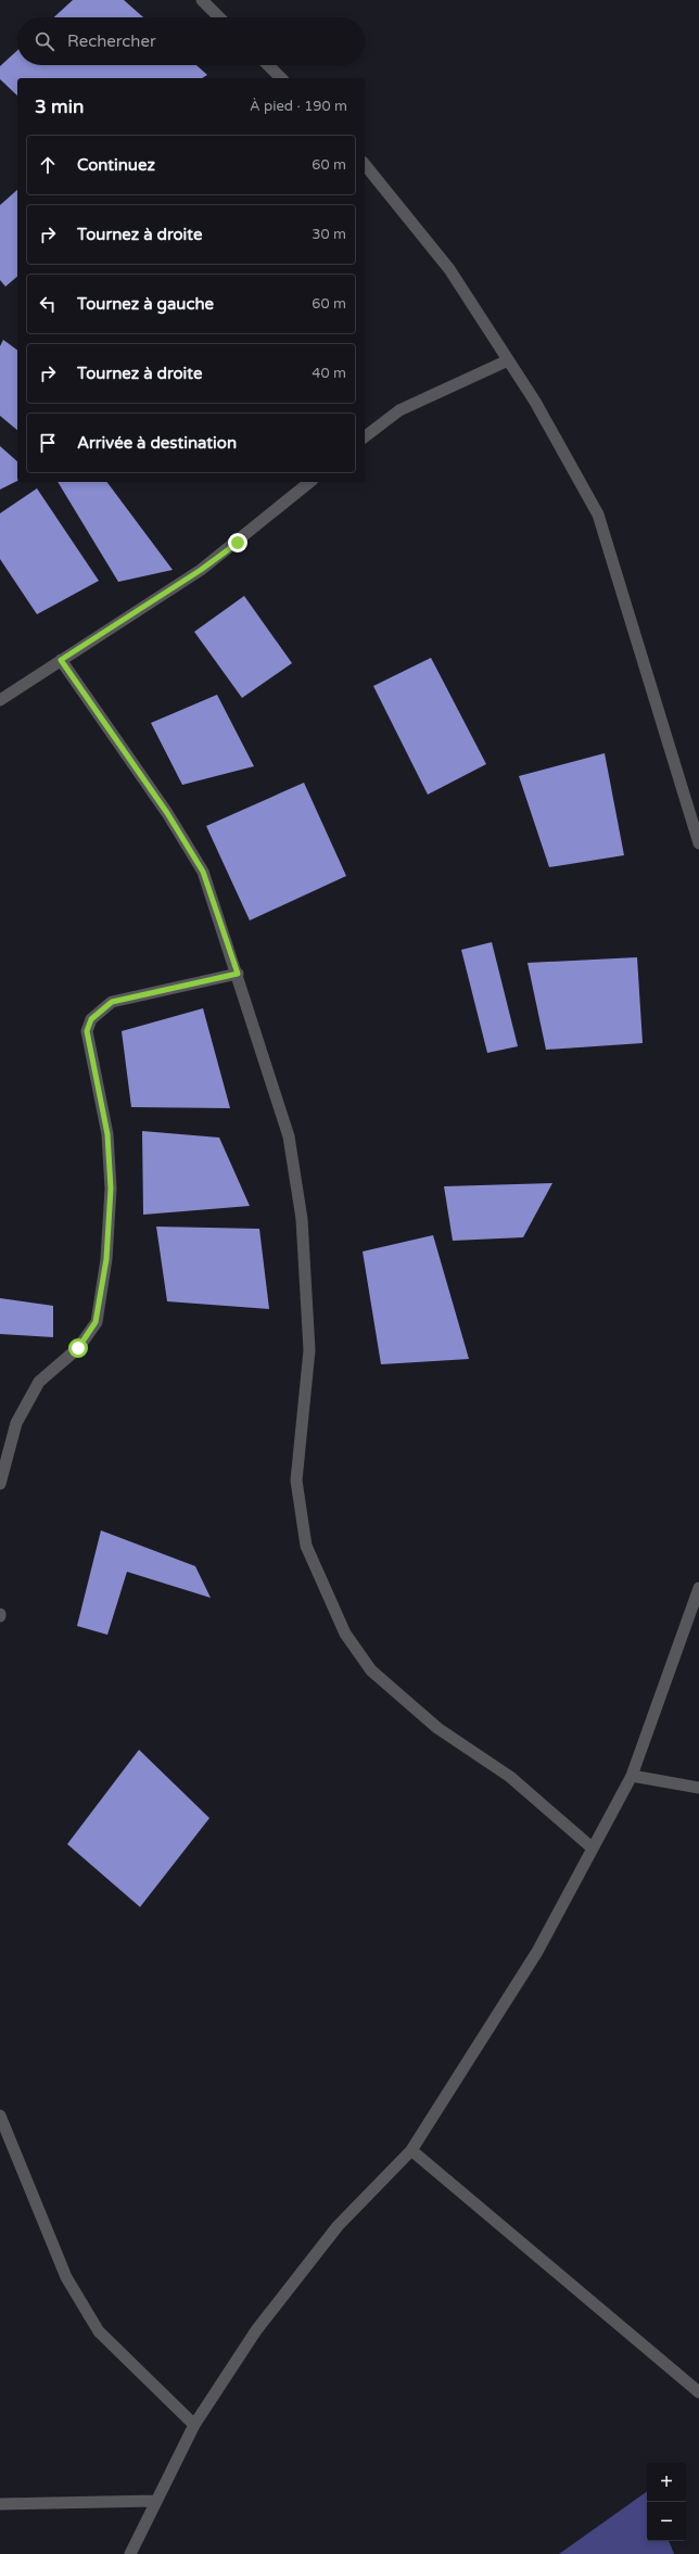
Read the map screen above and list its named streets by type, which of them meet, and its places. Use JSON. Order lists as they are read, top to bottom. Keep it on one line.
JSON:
{"page":{"search":"Rechercher","heading":["3 min","À pied · 190 m"],"list":[["Continuez","60 m"],["Tournez à droite","30 m"],["Tournez à gauche","60 m"],["Tournez à droite","40 m"],"Arrivée à destination"],"map_buttons":["+","−"]}}
